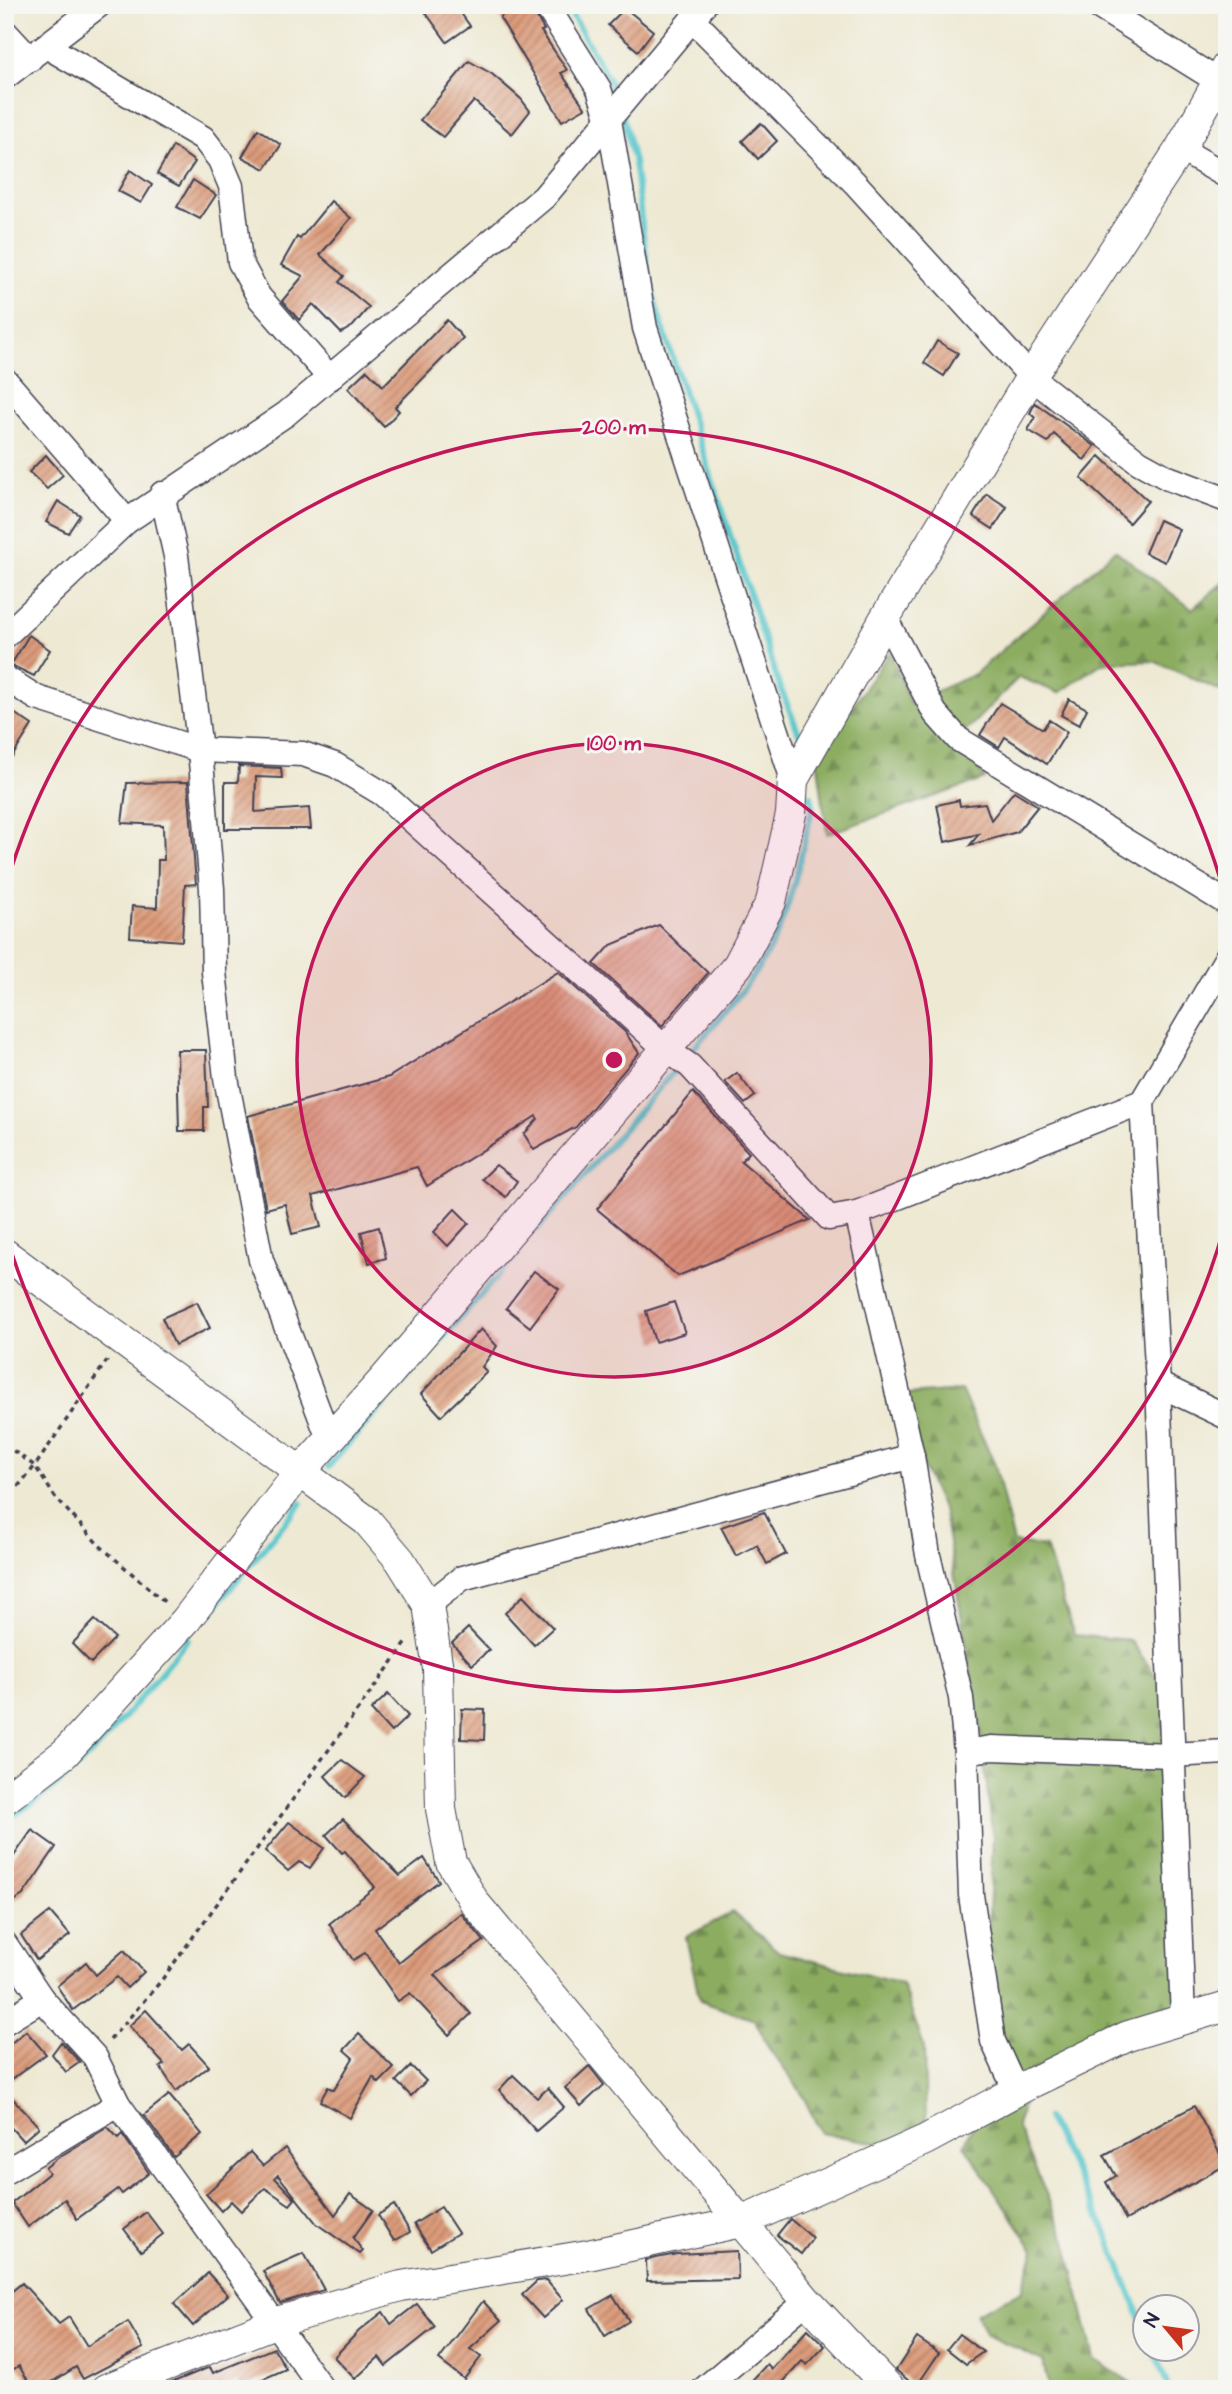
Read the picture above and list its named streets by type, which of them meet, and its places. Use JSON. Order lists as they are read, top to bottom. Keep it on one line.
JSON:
{"north":"top left","rings":["200 m","100 m"]}
